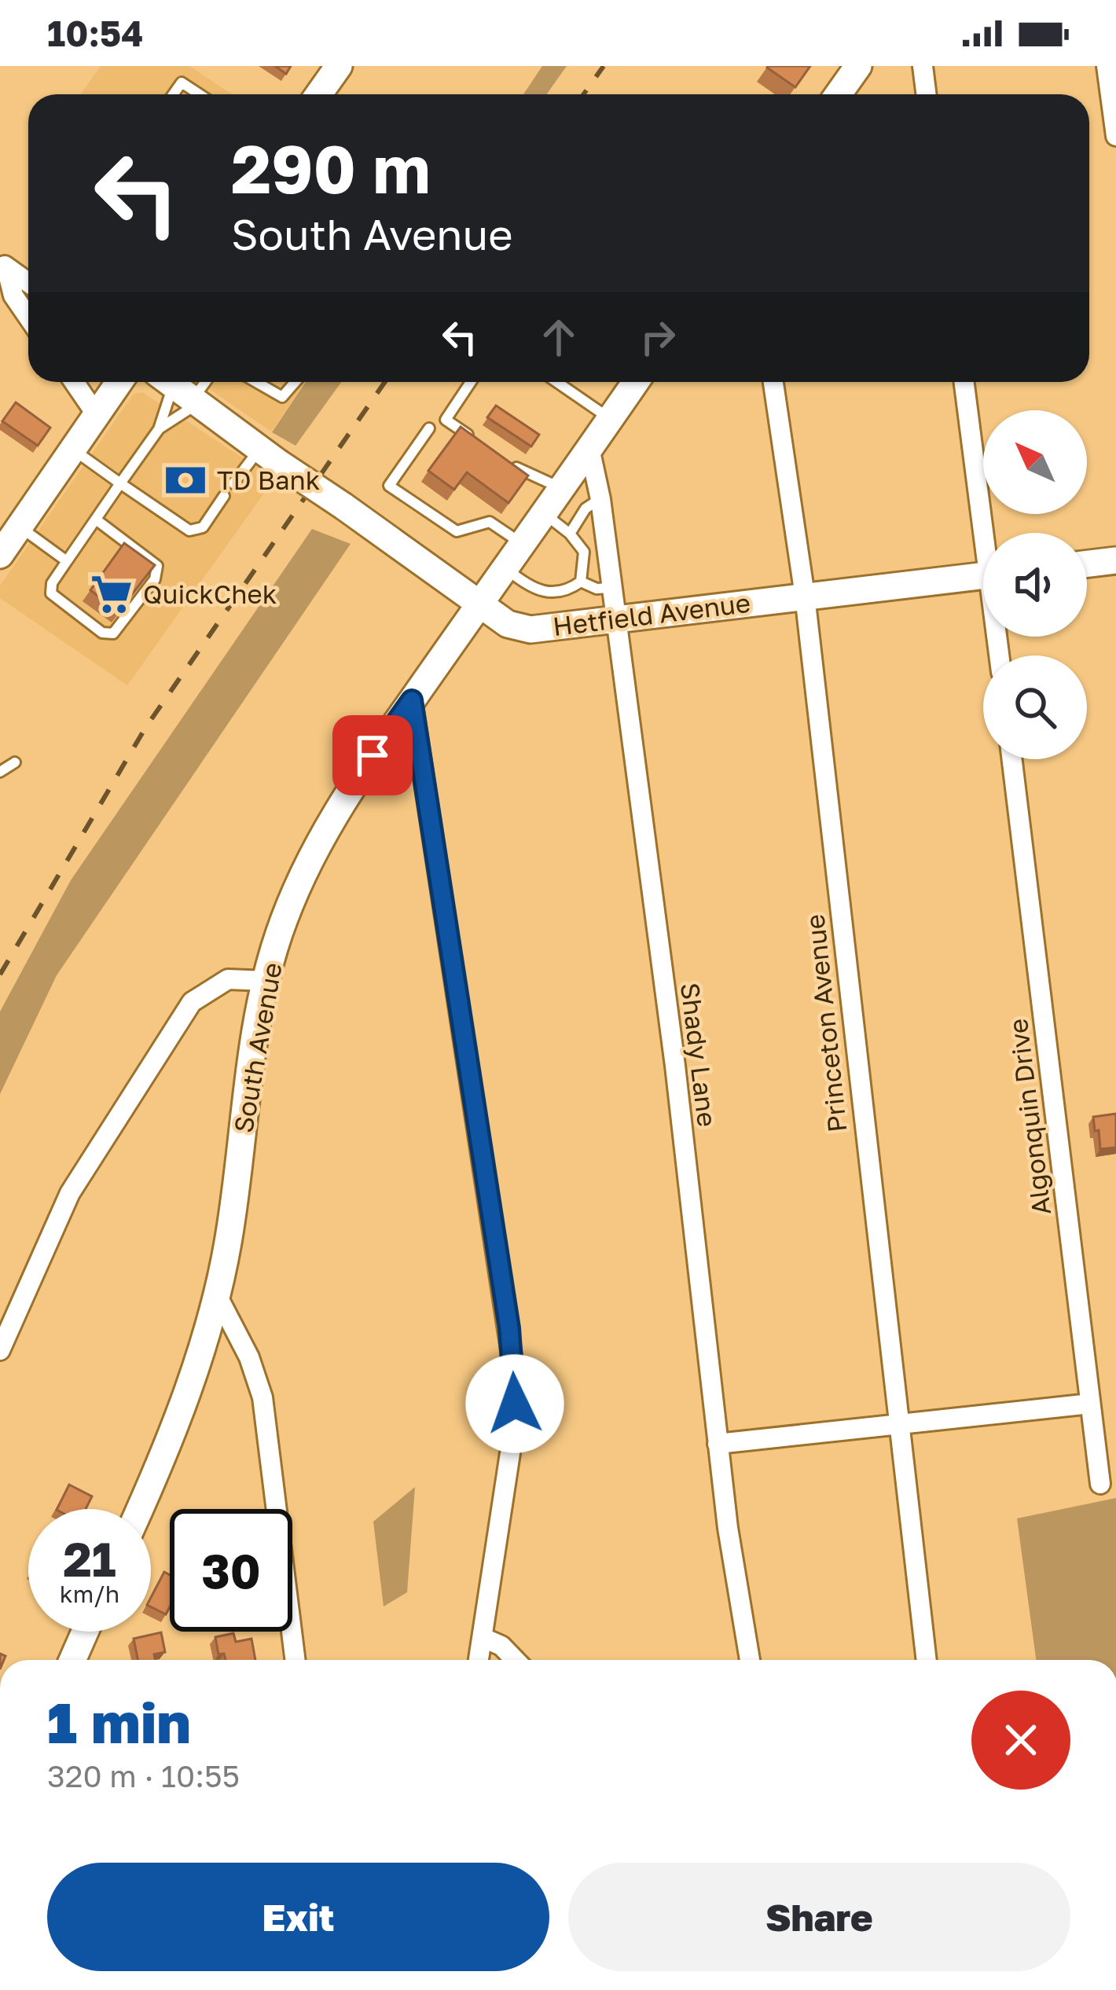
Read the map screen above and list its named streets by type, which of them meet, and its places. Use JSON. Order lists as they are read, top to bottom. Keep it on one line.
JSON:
{"streets":{"main road":["Hetfield Avenue","South Avenue"],"street":["Princeton Avenue","Shady Lane","Algonquin Drive"]},"crossings":[["Hetfield Avenue","Princeton Avenue"],["Hetfield Avenue","South Avenue"],["Hetfield Avenue","Shady Lane"],["South Avenue","Shady Lane"]],"places":{"bank":["TD Bank"],"supermarket":["QuickChek"]},"north":"top left","page":{"status":"10:54","turn":["290 m","South Avenue"],"speed":"21 km/h","limit":"30","heading":["1 min","320 m · 10:55"],"buttons":["Exit","Share"]}}
